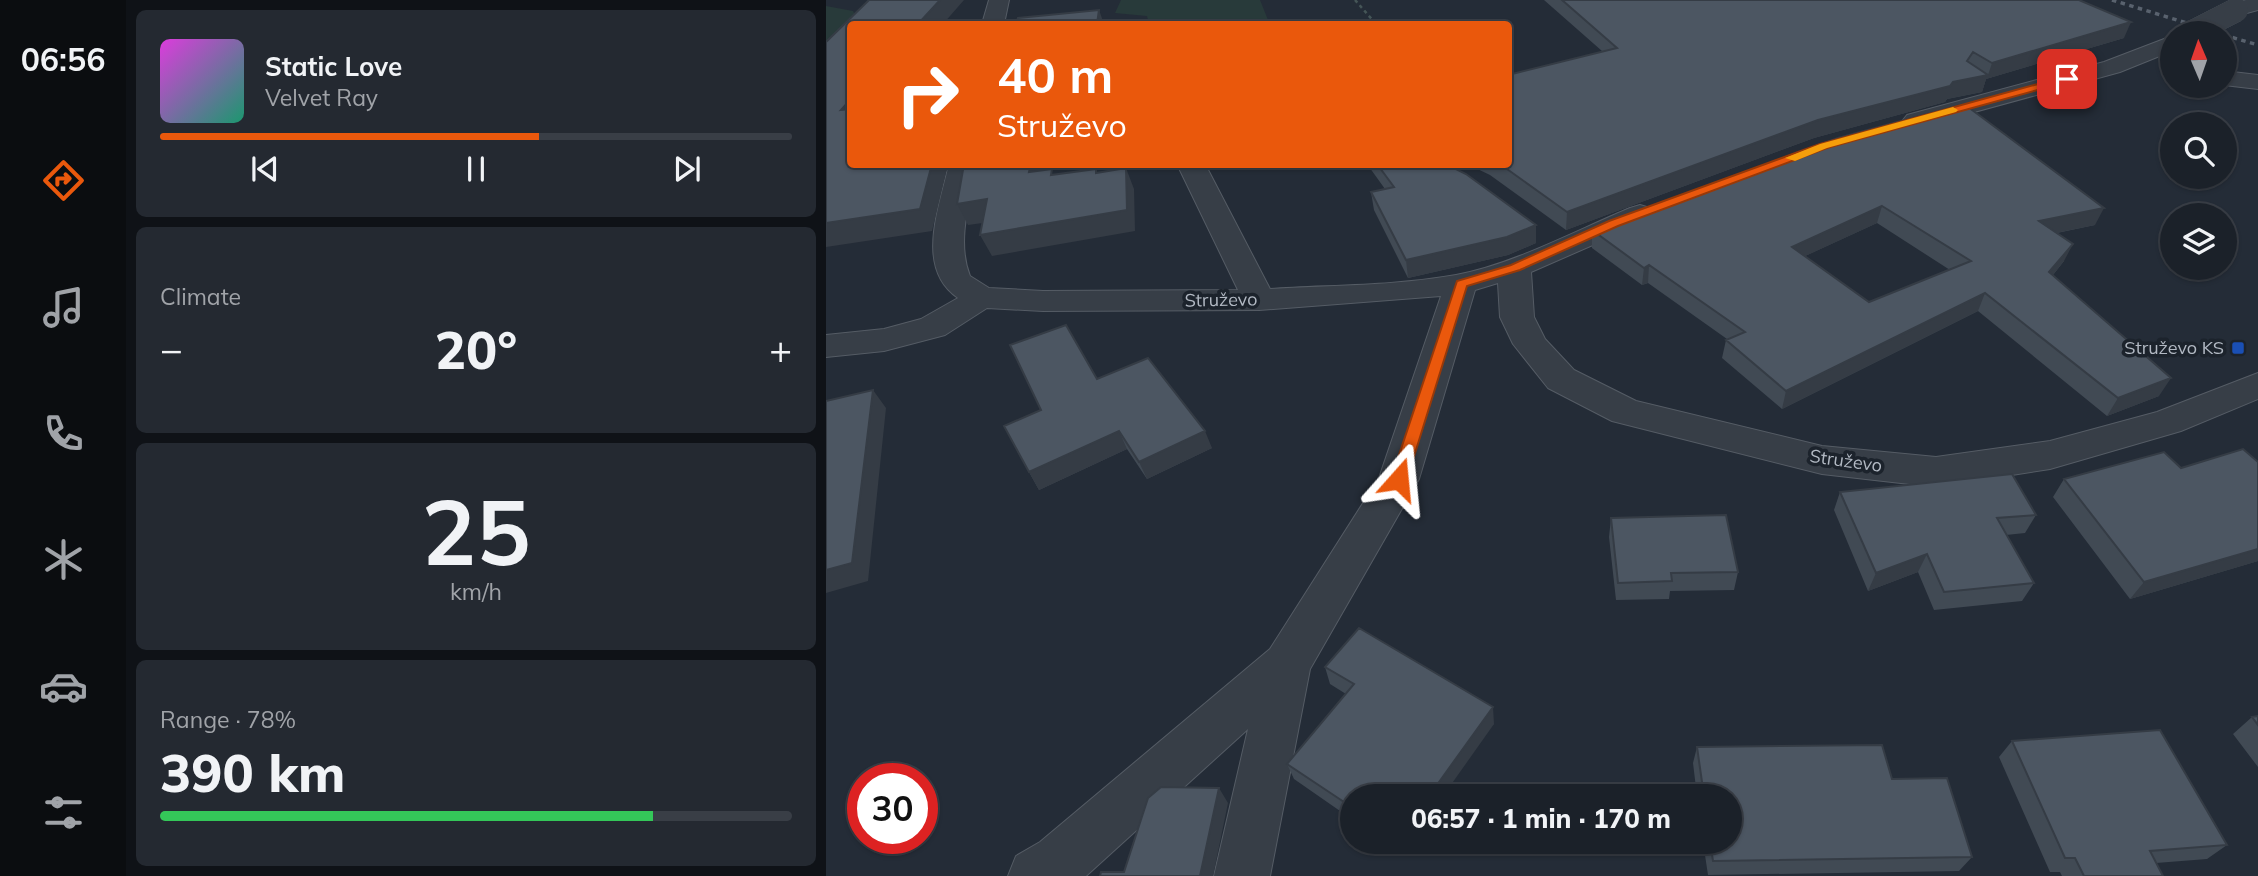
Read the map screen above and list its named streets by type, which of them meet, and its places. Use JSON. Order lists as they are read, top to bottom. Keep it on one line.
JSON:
{"streets":{"street":["Struževo"]},"places":{"transit":["Struževo KS"]},"north":"top","page":{"tabs":"06:56","turn":["40 m","Struževo"],"song":["Static Love","Velvet Ray"],"tile":["Climate",["25","km/h"],["Range · 78%","390 km"]],"heat":["−","20°","+"],"limit":"30","trip":"06:57 · 1 min · 170 m"}}
